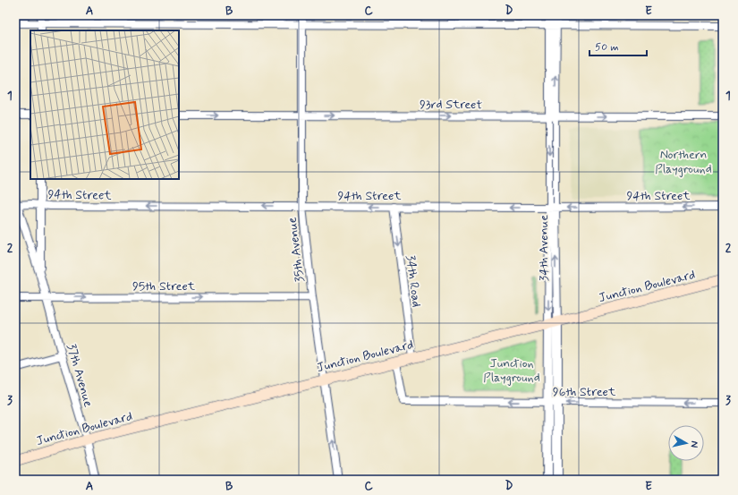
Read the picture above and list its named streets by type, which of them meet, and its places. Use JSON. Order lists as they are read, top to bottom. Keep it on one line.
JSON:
{"streets":{"main road":["Junction Boulevard"],"street":["93rd Street","94th Street","34th Avenue","35th Avenue","34th Road","95th Street","37th Avenue","96th Street"]},"crossings":[["93rd Street","34th Avenue"],["93rd Street","35th Avenue"],["94th Street","34th Avenue"],["94th Street","35th Avenue"],["94th Street","34th Road"],["34th Avenue","Junction Boulevard"],["34th Avenue","96th Street"],["35th Avenue","95th Street"],["35th Avenue","Junction Boulevard"],["34th Road","Junction Boulevard"],["95th Street","37th Avenue"],["Junction Boulevard","37th Avenue"],["Junction Boulevard","96th Street"]],"one_way":["93rd Street","94th Street","34th Road","95th Street","96th Street"],"parks":["Northern Playground","Junction Playground"],"scale_bar":"50 m","north":"right","grid":{"columns":["A","B","C","D","E"],"rows":["1","2","3"]}}
